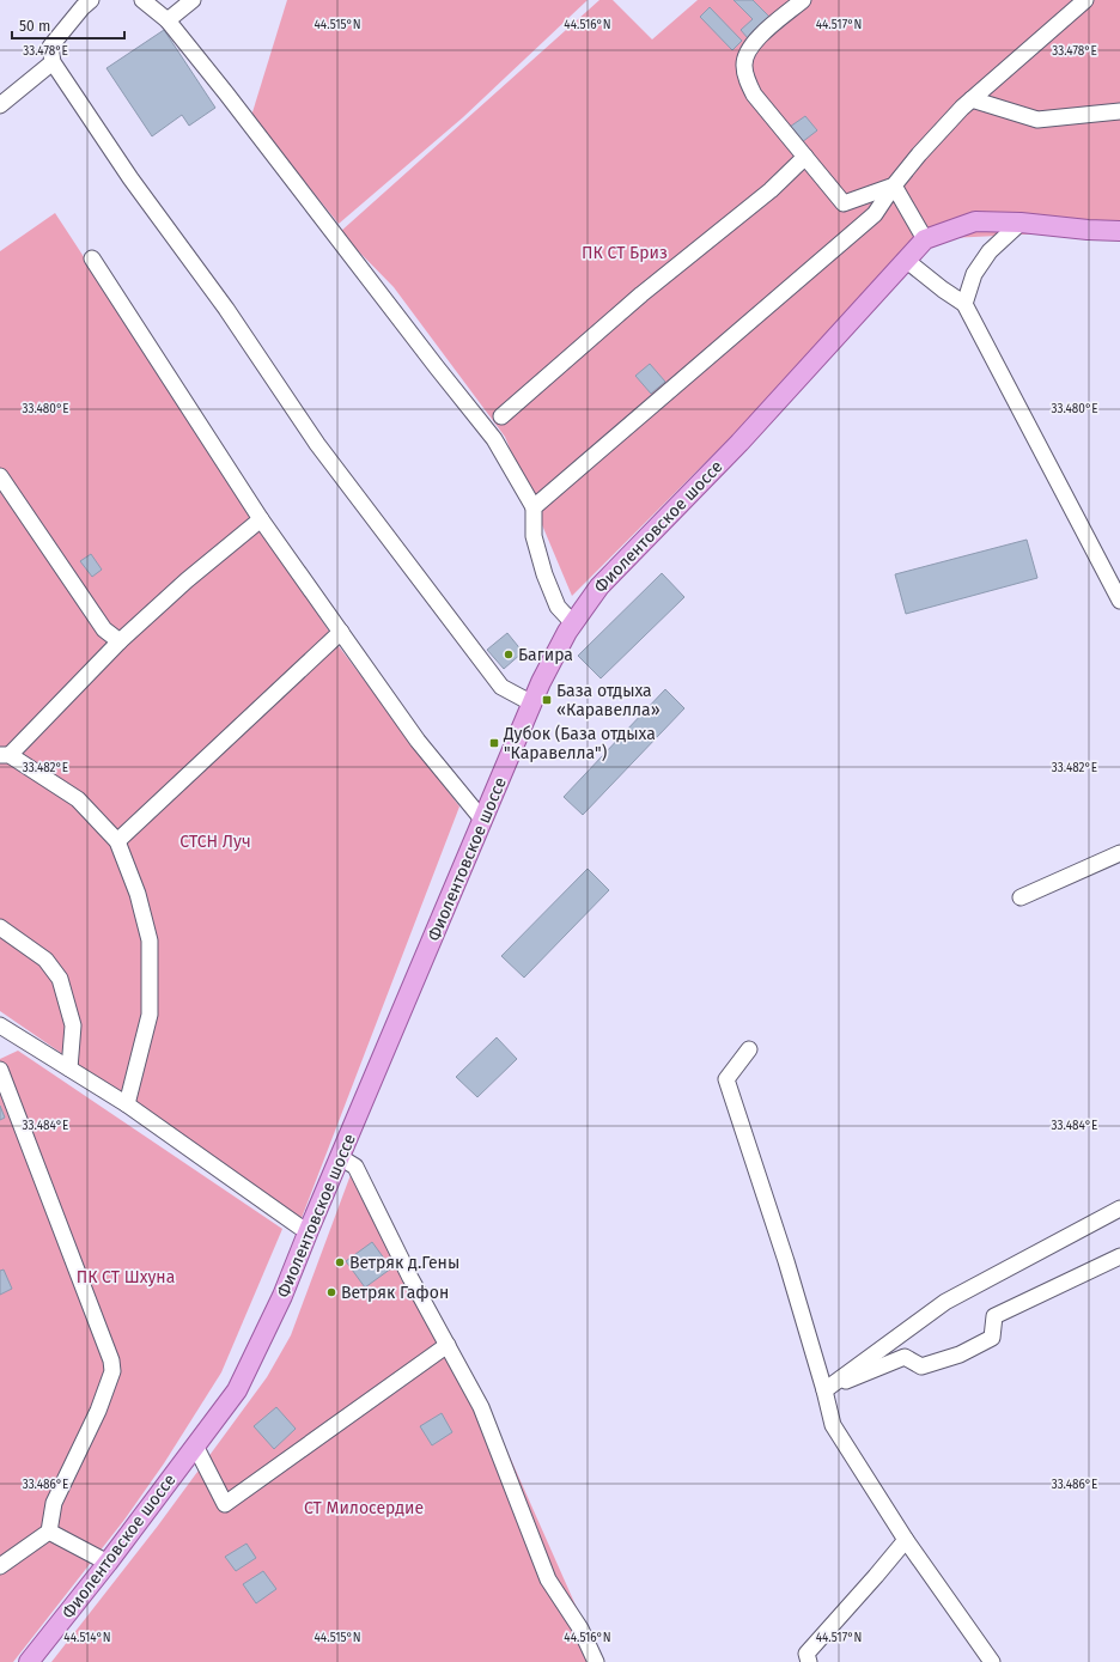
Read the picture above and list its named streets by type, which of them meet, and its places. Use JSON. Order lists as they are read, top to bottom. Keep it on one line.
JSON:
{"streets":{"main road":["Фиолентовское шоссе"]},"parks":["ПК СТ Бриз","СТСН Луч","ПК СТ Шхуна","СТ Милосердие"],"places":{"other":["Багира","Ветряк д.Гены","Ветряк Гафон"],"transit":["База отдыха «Каравелла»","Дубок (База отдыха \"Каравелла\")"]},"scale_bar":"50 m","coordinates":["44.515°N","44.516°N","44.517°N","33.478°E","33.480°E","33.482°E","33.484°E","33.486°E","44.514°N"]}
